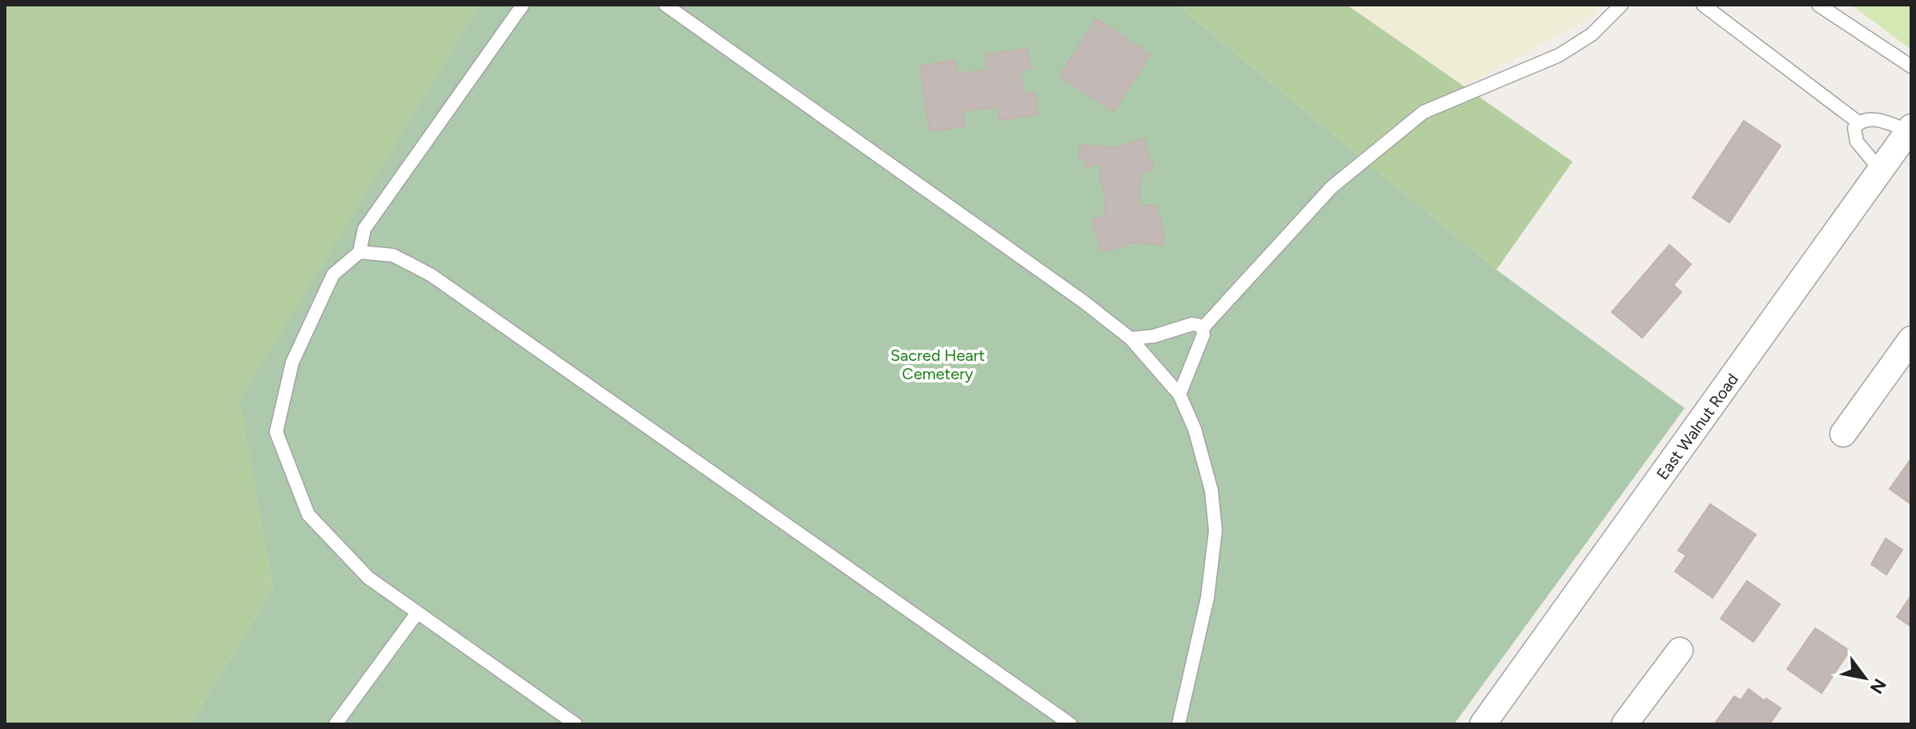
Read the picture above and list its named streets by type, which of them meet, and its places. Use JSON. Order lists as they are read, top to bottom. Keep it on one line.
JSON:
{"streets":{"street":["East Walnut Road"]},"parks":["Sacred Heart Cemetery"],"north":"bottom right"}
